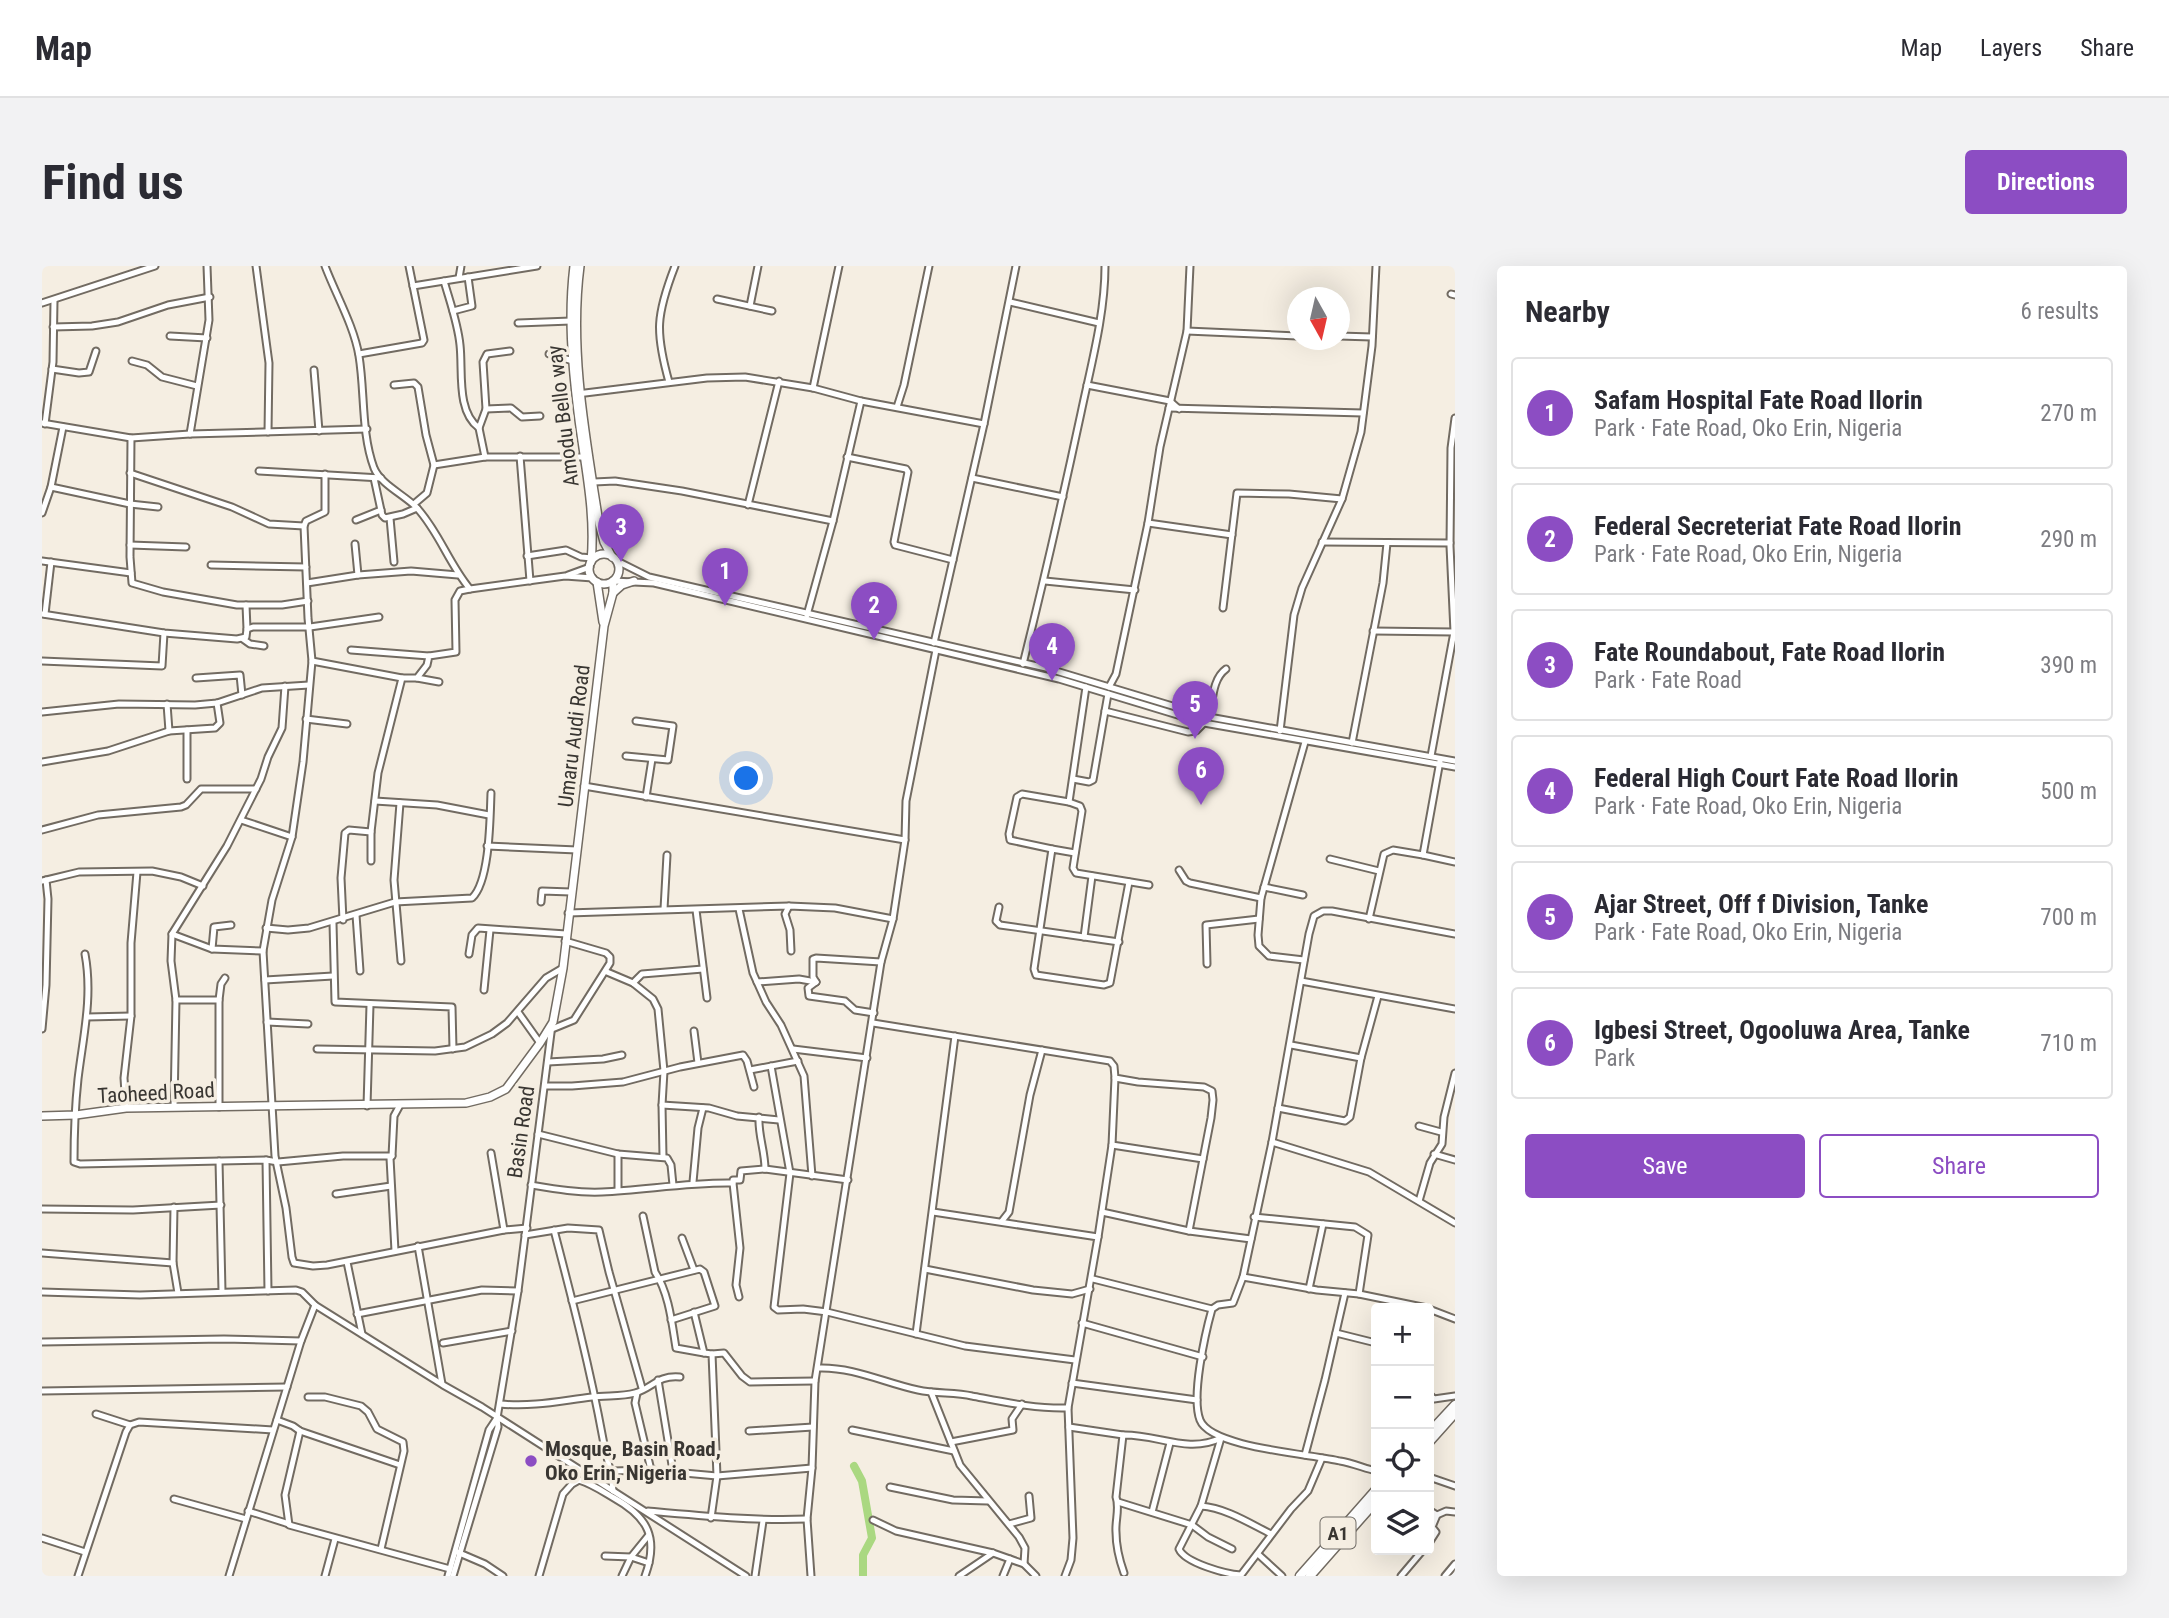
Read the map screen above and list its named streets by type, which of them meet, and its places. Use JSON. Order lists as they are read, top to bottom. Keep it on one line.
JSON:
{"streets":{"highway":["A1"],"main road":["Amodu Bello way","Umaru Audi Road","Taoheed Road","Basin Road"]},"crossings":[["Umaru Audi Road","Basin Road"],["Taoheed Road","Basin Road"]],"places":["Mosque, Basin Road, Oko Erin, Nigeria"],"north":"bottom","page":{"header":"Map","nav":["Map","Layers","Share"],"buttons":["Directions",["Save","Share"]],"title":"Find us","heading":["Nearby","6 results"],"list":[{"mark":"1","name":"Safam Hospital Fate Road Ilorin","note":"Park · Fate Road, Oko Erin, Nigeria","value":"270 m"},{"mark":"2","name":"Federal Secreteriat Fate Road Ilorin","note":"Park · Fate Road, Oko Erin, Nigeria","value":"290 m"},{"mark":"3","name":"Fate Roundabout, Fate Road Ilorin","note":"Park · Fate Road","value":"390 m"},{"mark":"4","name":"Federal High Court Fate Road Ilorin","note":"Park · Fate Road, Oko Erin, Nigeria","value":"500 m"},{"mark":"5","name":"Ajar Street, Off f Division, Tanke","note":"Park · Fate Road, Oko Erin, Nigeria","value":"700 m"},{"mark":"6","name":"Igbesi Street, Ogooluwa Area, Tanke","note":"Park","value":"710 m"}],"pins":["3","1","2","4","5","6"],"map_buttons":["+","−"]}}
